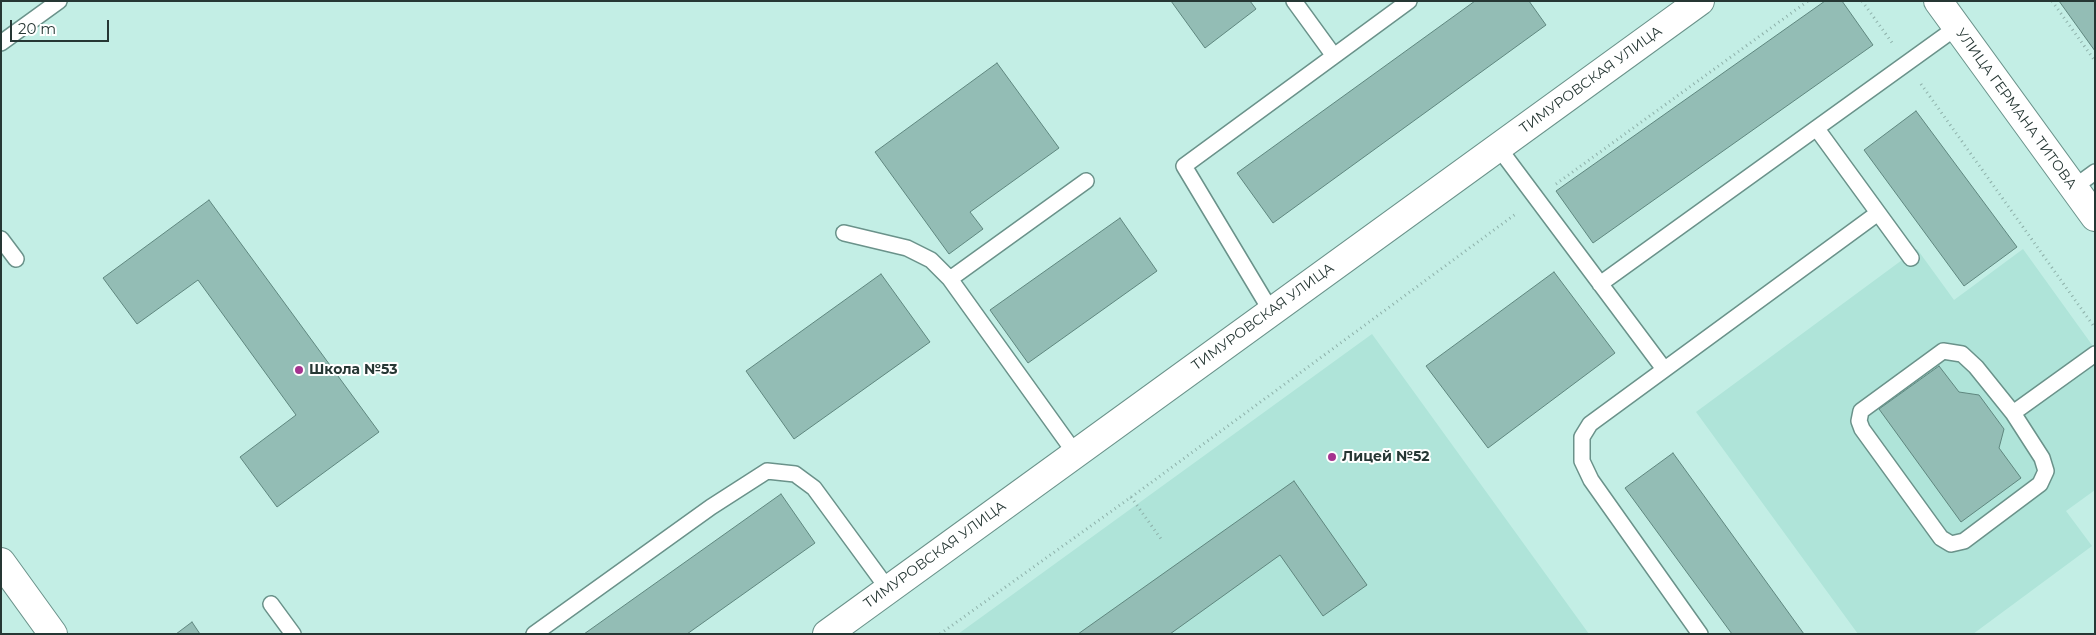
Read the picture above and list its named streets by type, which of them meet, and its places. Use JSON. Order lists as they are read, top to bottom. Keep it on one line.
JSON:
{"streets":{"street":["ТИМУРОВСКАЯ УЛИЦА","УЛИЦА ГЕРМАНА ТИТОВА"]},"places":["Школа №53","Лицей №52"],"scale_bar":"20 m"}
